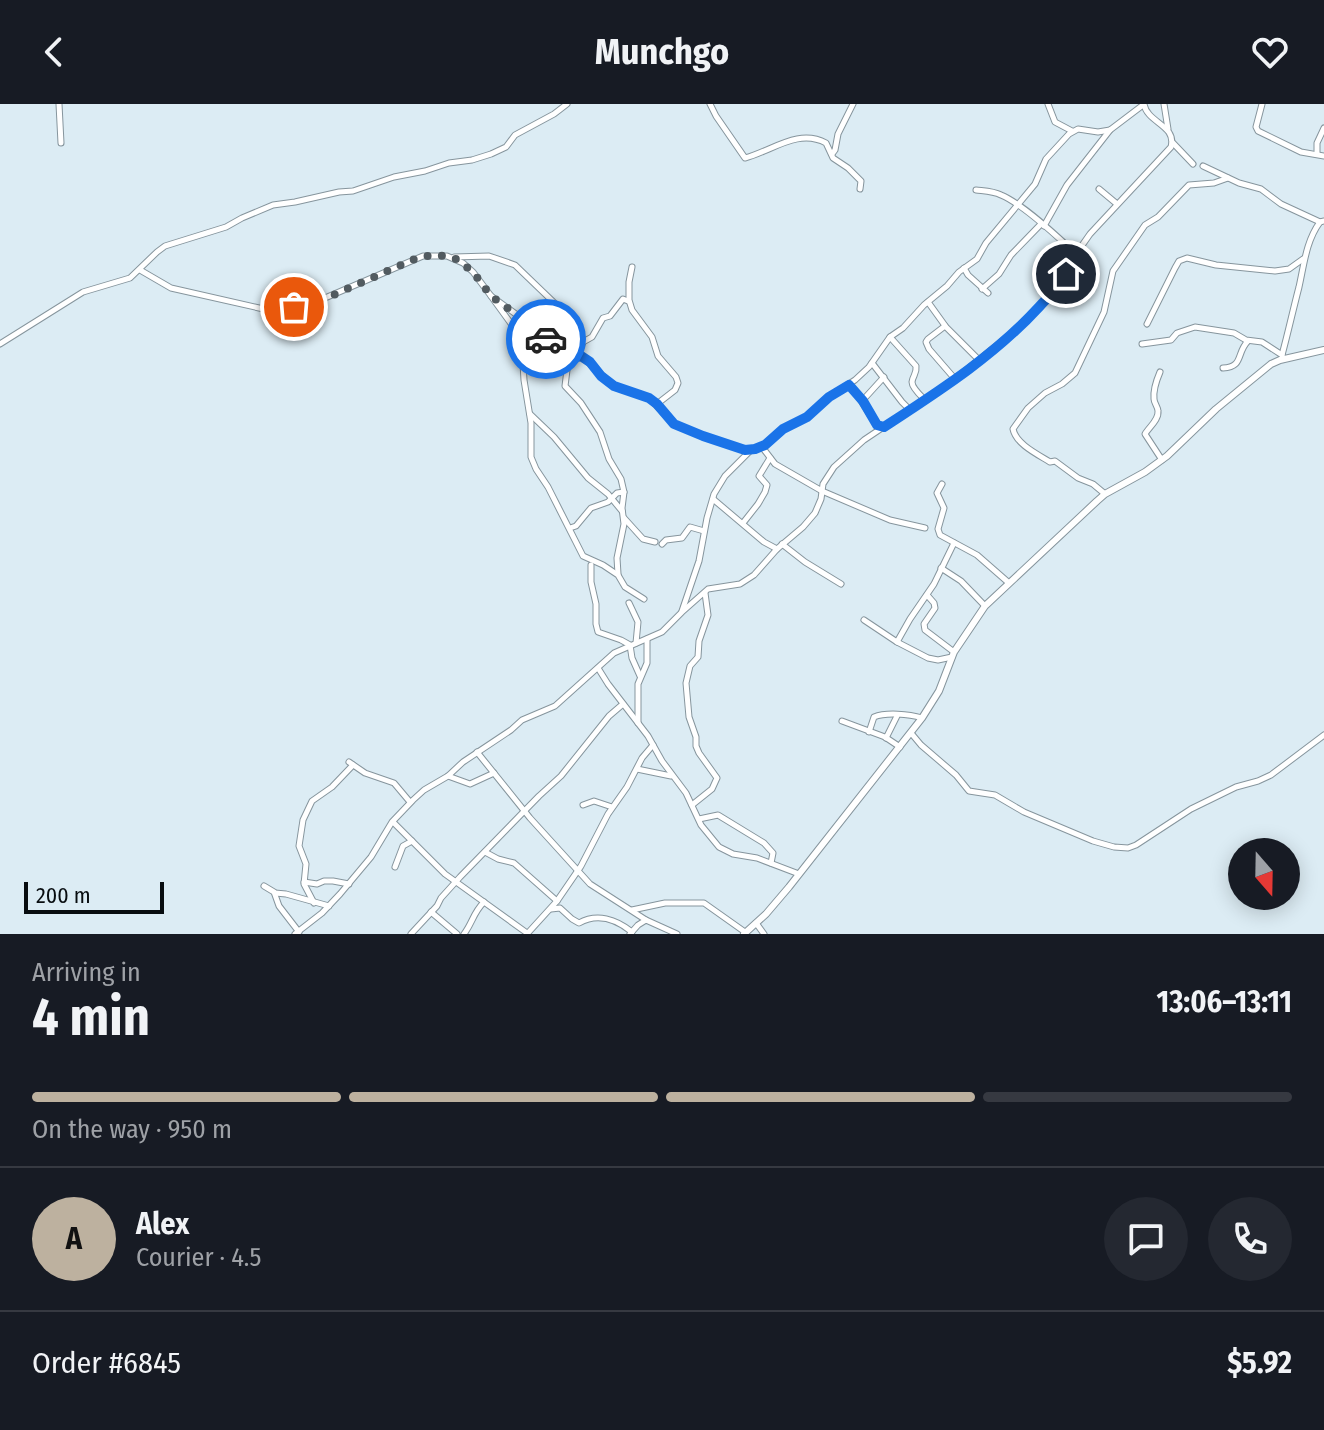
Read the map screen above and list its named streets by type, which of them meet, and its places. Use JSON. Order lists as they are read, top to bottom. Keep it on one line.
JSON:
{"scale_bar":"200 m","north":"bottom","page":{"header":"Munchgo","scale":"200 m","heading":["4 min","Arriving in","13:06–13:11"],"panel":["Alex","Courier · 4.5","Order #6845","$5.92"],"bar":"On the way · 950 m","round":"A"}}
